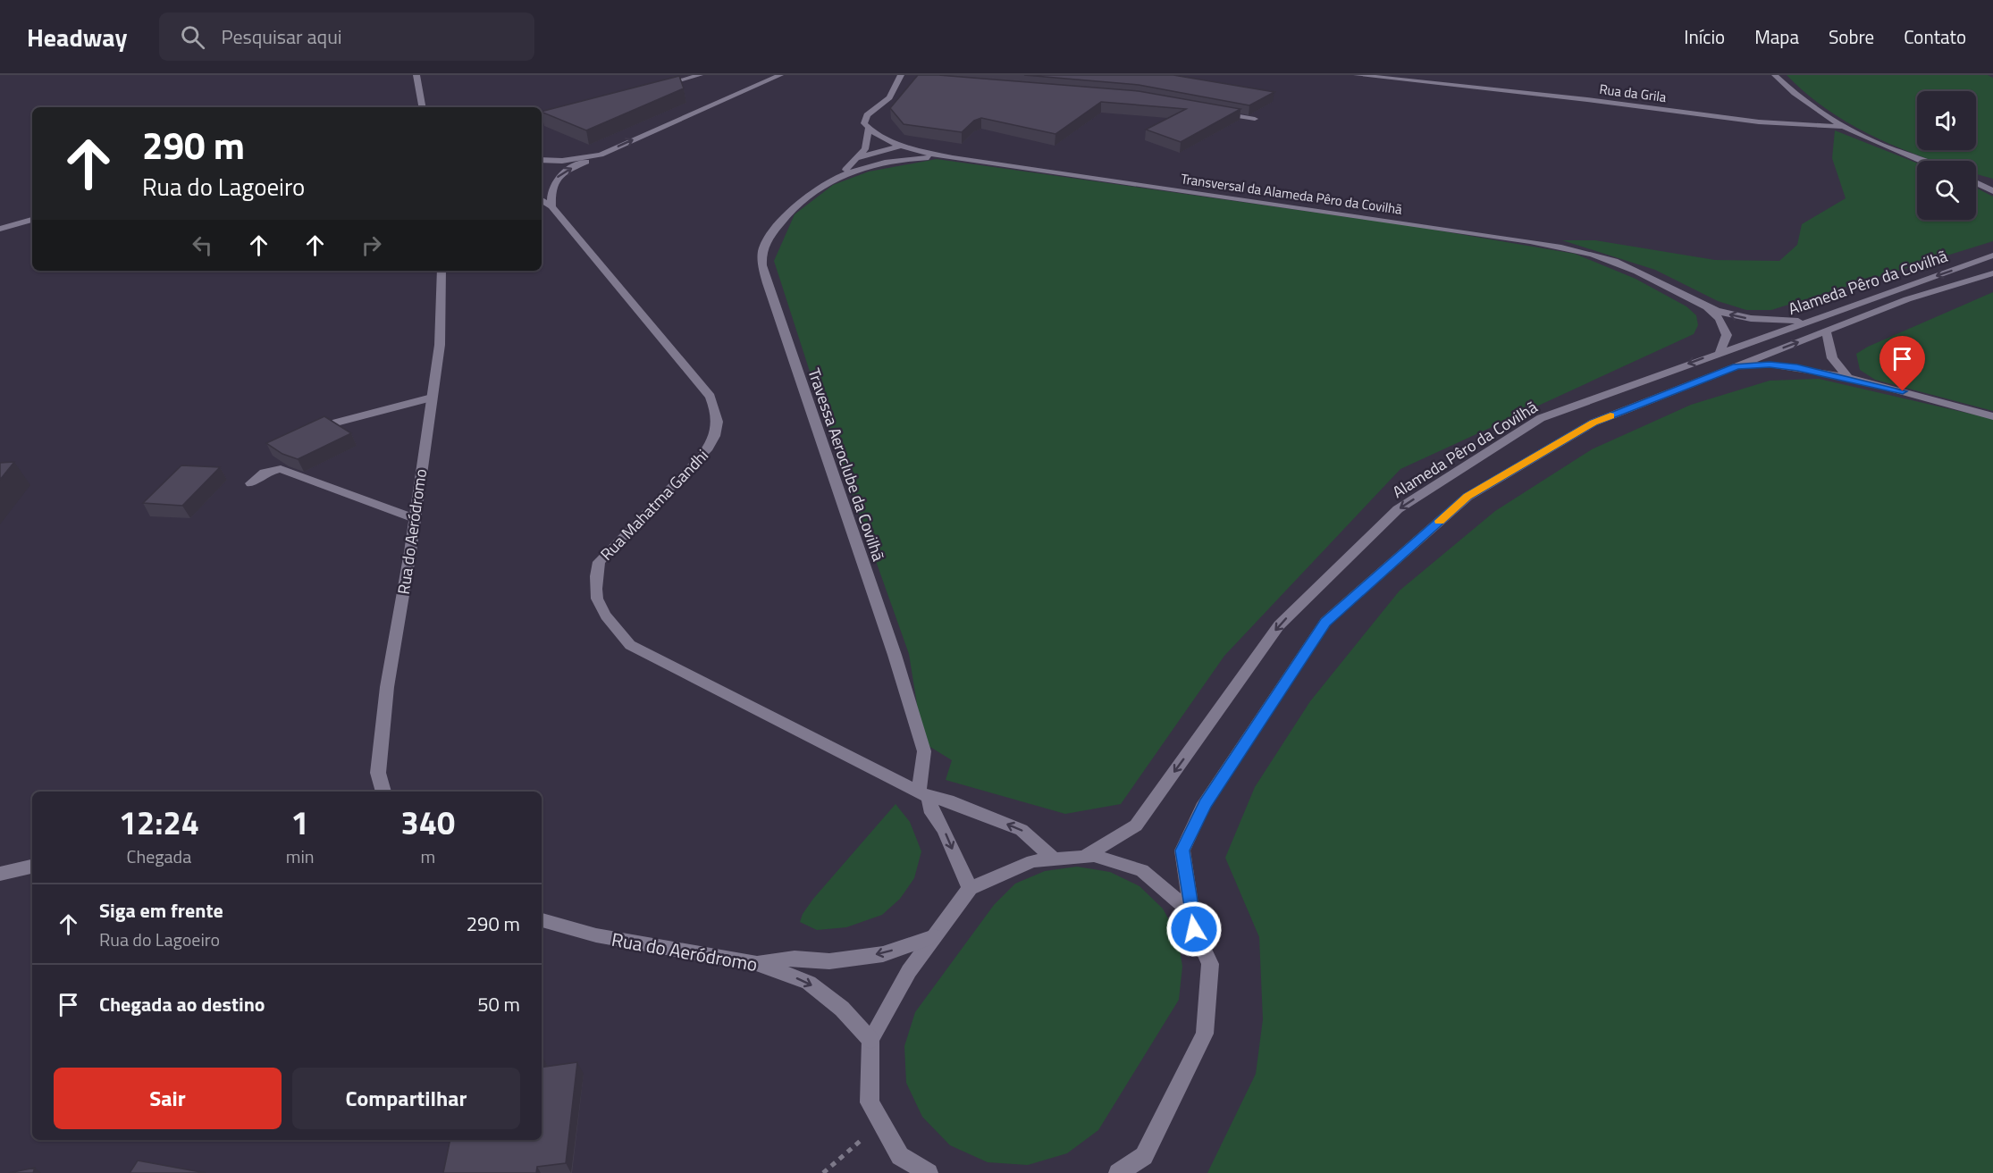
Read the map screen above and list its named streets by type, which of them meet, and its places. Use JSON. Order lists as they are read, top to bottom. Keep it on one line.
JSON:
{"streets":{"street":["Rua da Grila","Transversal da Alameda Pêro da Covilhã","Alameda Pêro da Covilhã","Travessa Aeroclube da Covilhã","Rua Mahatma Gandhi","Rua do Aeródromo"]},"crossings":[["Transversal da Alameda Pêro da Covilhã","Alameda Pêro da Covilhã"],["Transversal da Alameda Pêro da Covilhã","Travessa Aeroclube da Covilhã"],["Travessa Aeroclube da Covilhã","Rua Mahatma Gandhi"]],"page":{"header":"Headway","search":"Pesquisar aqui","nav":["Início","Mapa","Sobre","Contato"],"turn":["290 m","Rua do Lagoeiro"],"eta":["12:24","Chegada","1","min","340","m"],"list":[{"name":"Siga em frente","note":"Rua do Lagoeiro","value":"290 m"},{"name":"Chegada ao destino","value":"50 m"}],"buttons":["Sair","Compartilhar"]}}
